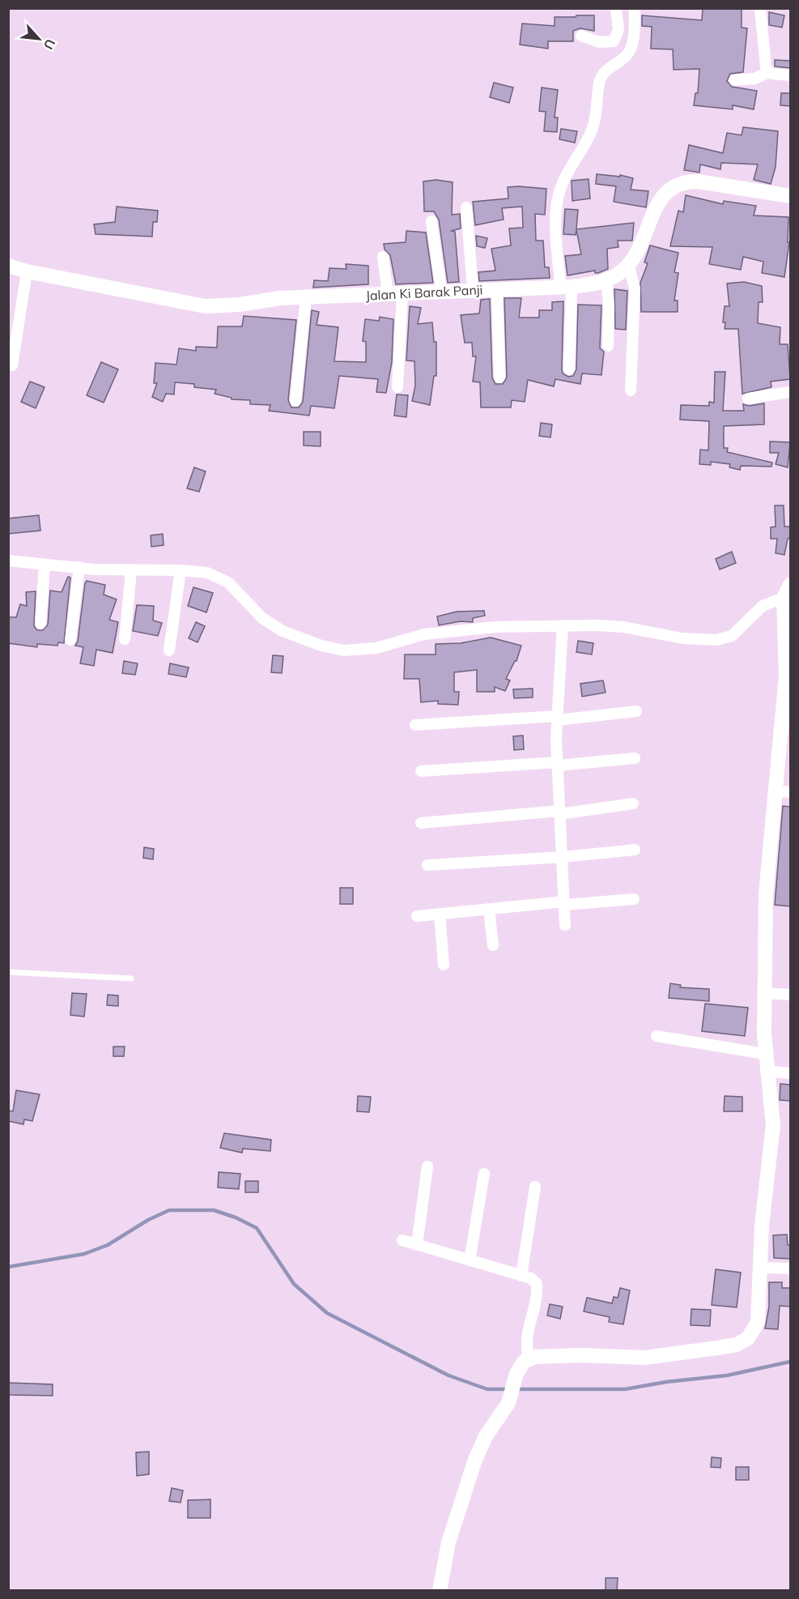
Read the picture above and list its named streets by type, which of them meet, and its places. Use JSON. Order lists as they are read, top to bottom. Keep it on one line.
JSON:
{"streets":{"street":["Jalan Ki Barak Panji"]},"north":"bottom right"}
